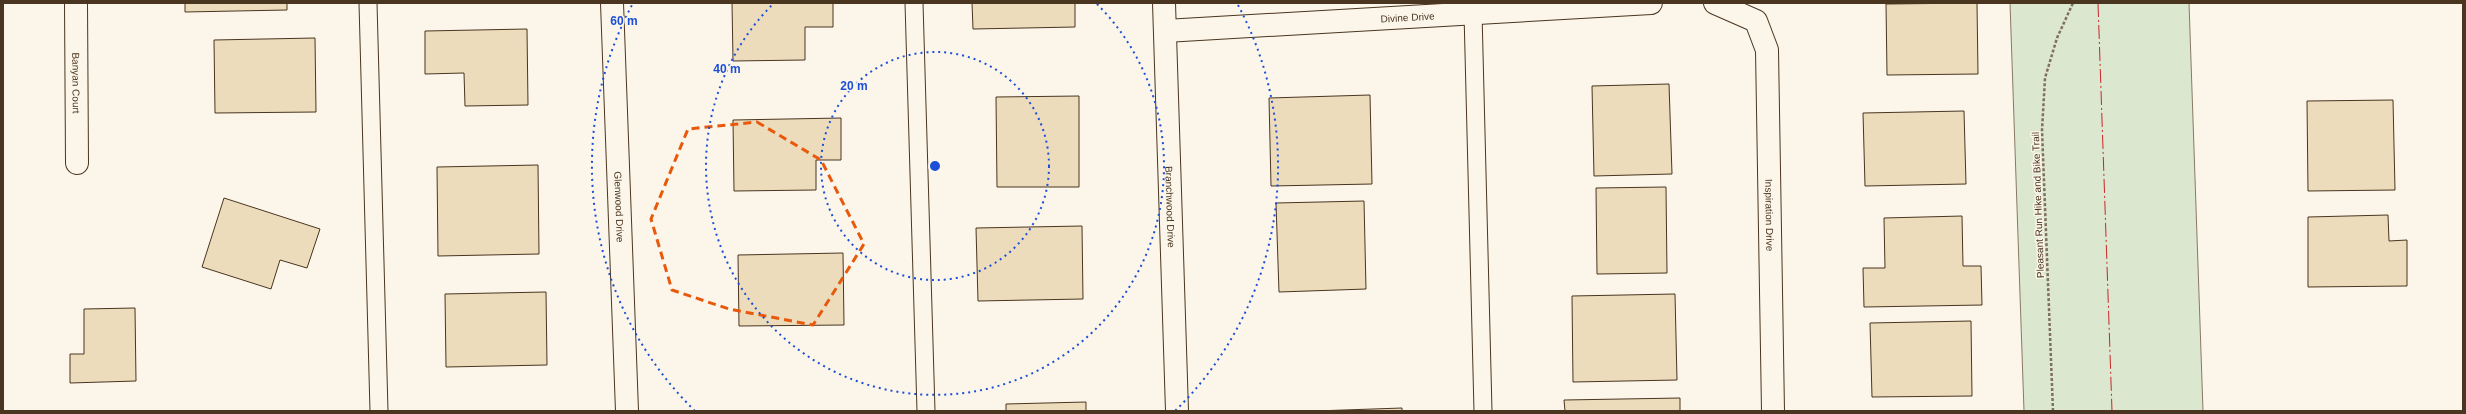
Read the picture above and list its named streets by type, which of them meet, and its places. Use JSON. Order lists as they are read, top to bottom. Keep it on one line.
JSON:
{"streets":{"street":["Divine Drive","Banyan Court","Glenwood Drive","Branchwood Drive","Inspiration Drive"],"path":["Pleasant Run Hike and Bike Trail"]},"crossings":[["Divine Drive","Branchwood Drive"]],"rings":["60 m","40 m","20 m"]}
